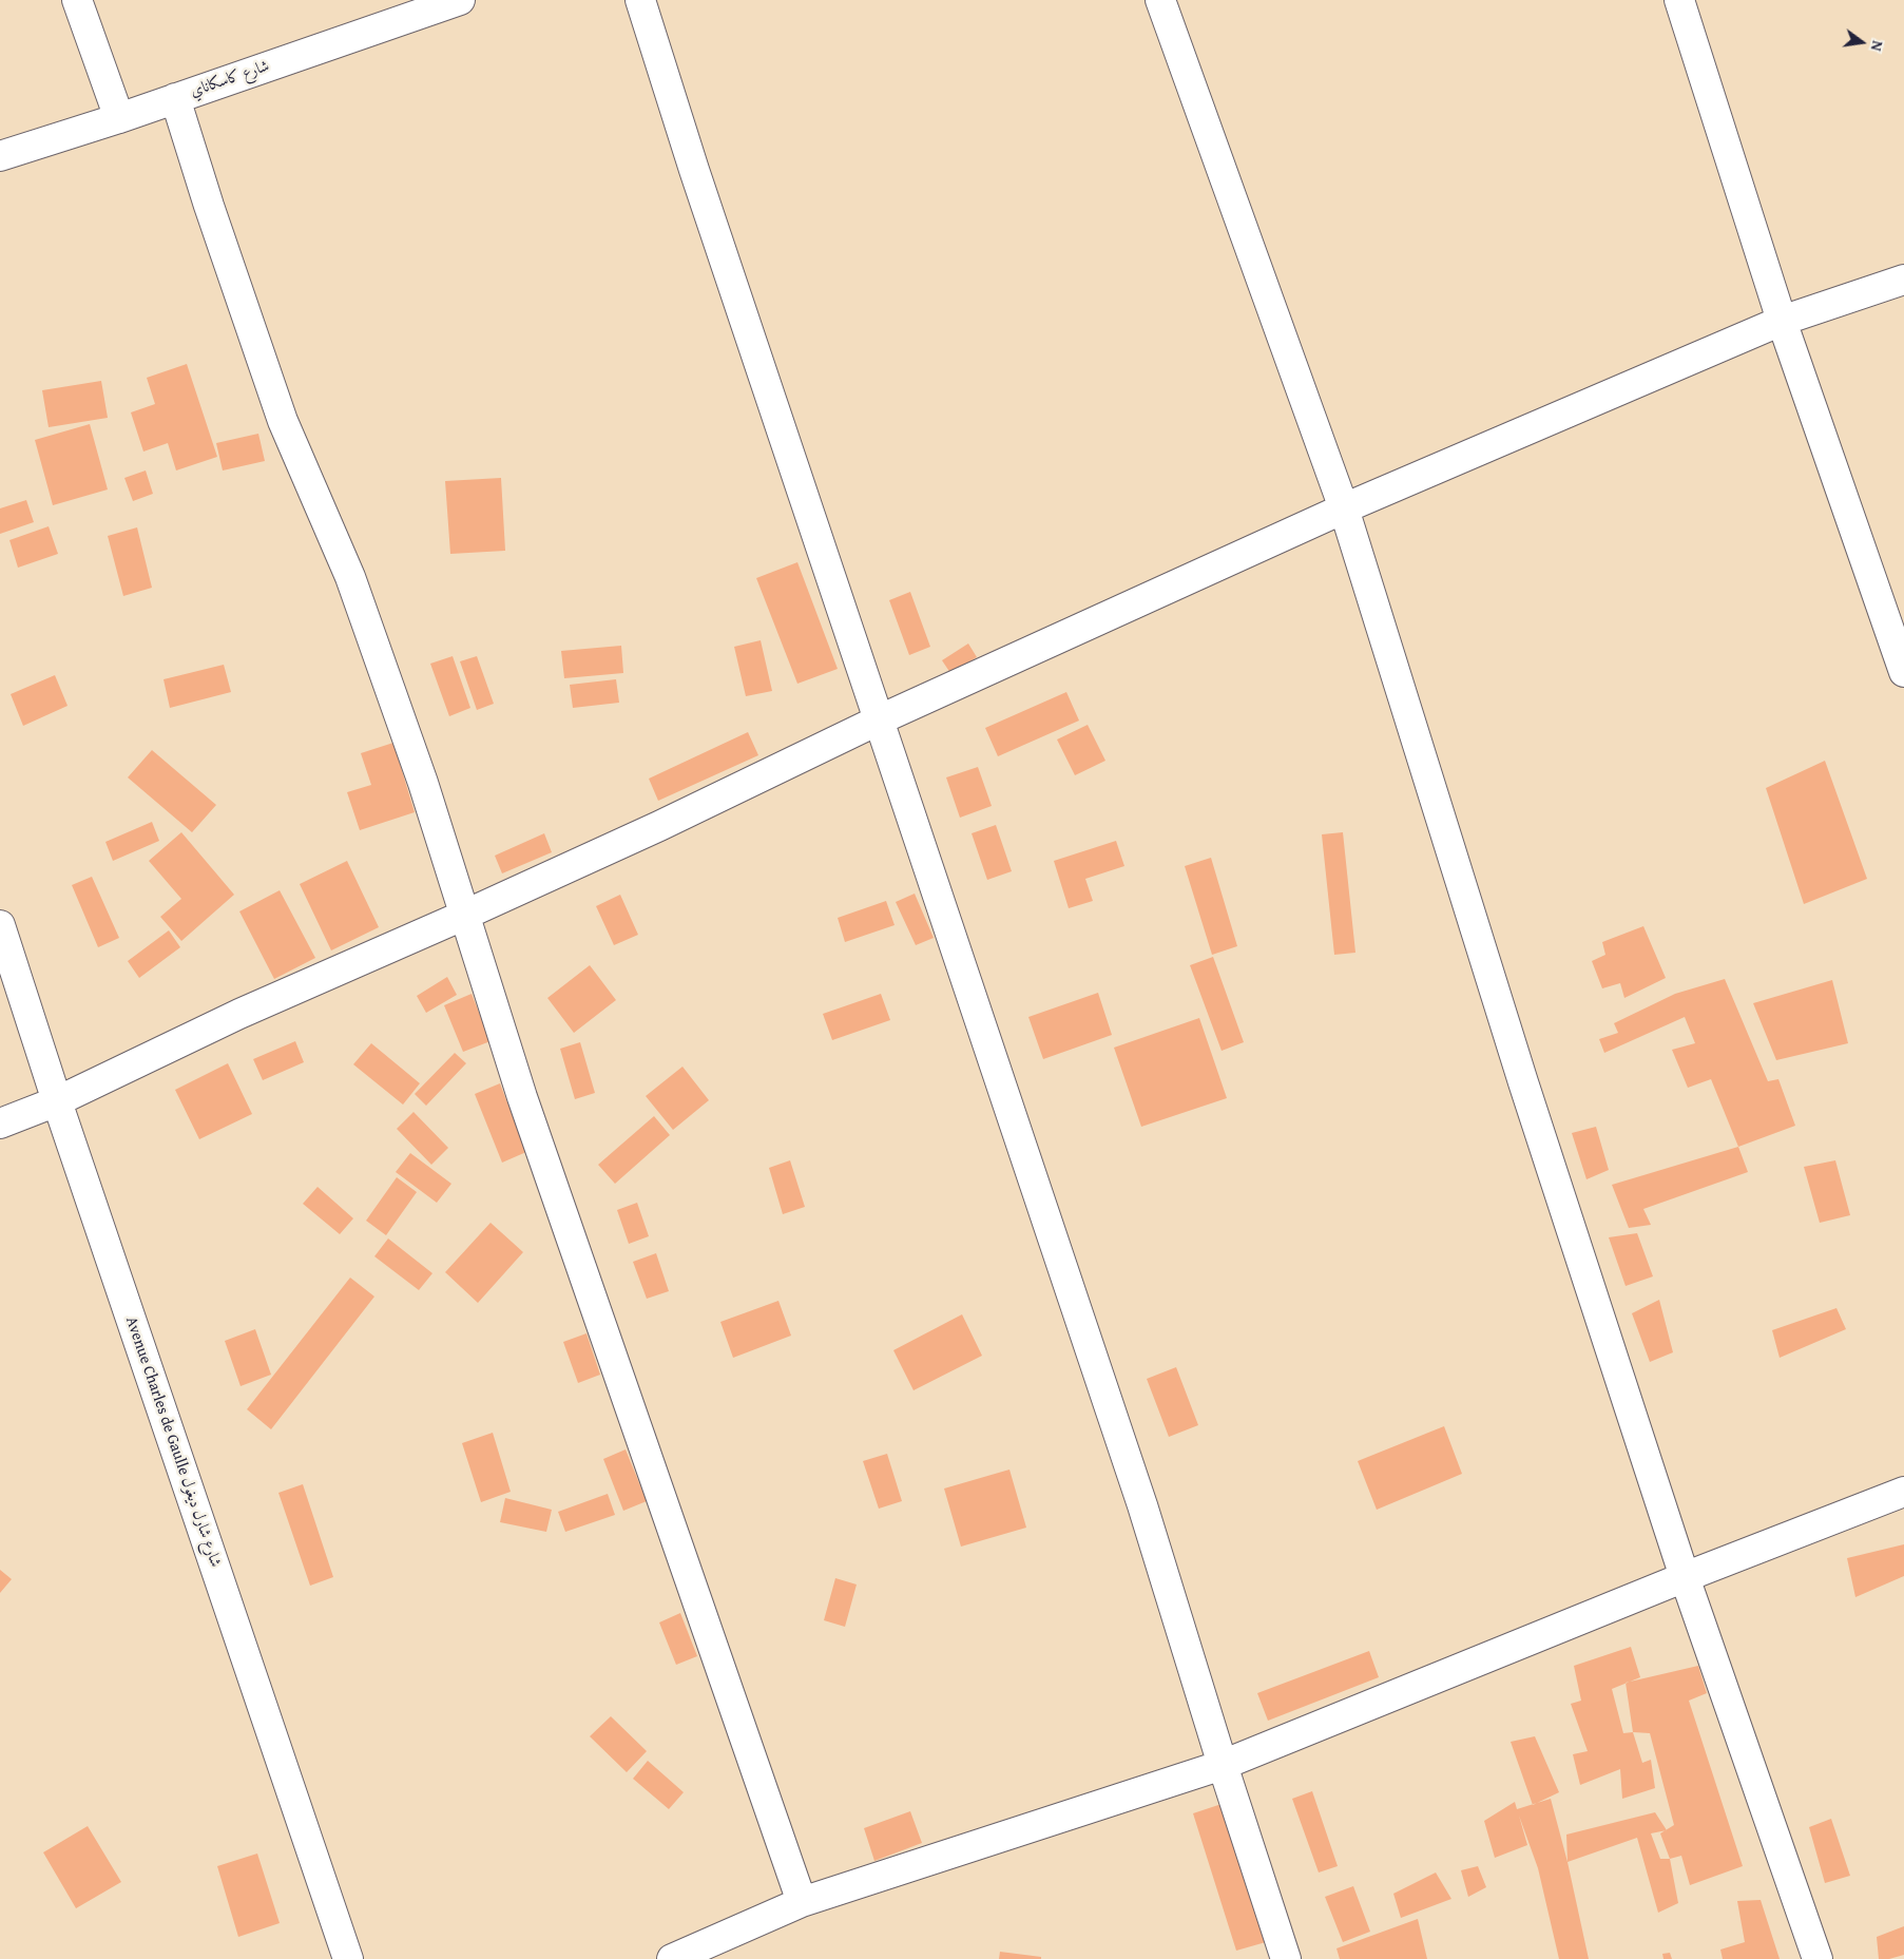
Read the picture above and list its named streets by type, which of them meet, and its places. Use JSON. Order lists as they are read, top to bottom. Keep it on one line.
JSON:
{"streets":{"street":["شارع كاسكاناي","Avenue Charles de Gaulle شارع شارل ديغول"]},"north":"right"}
